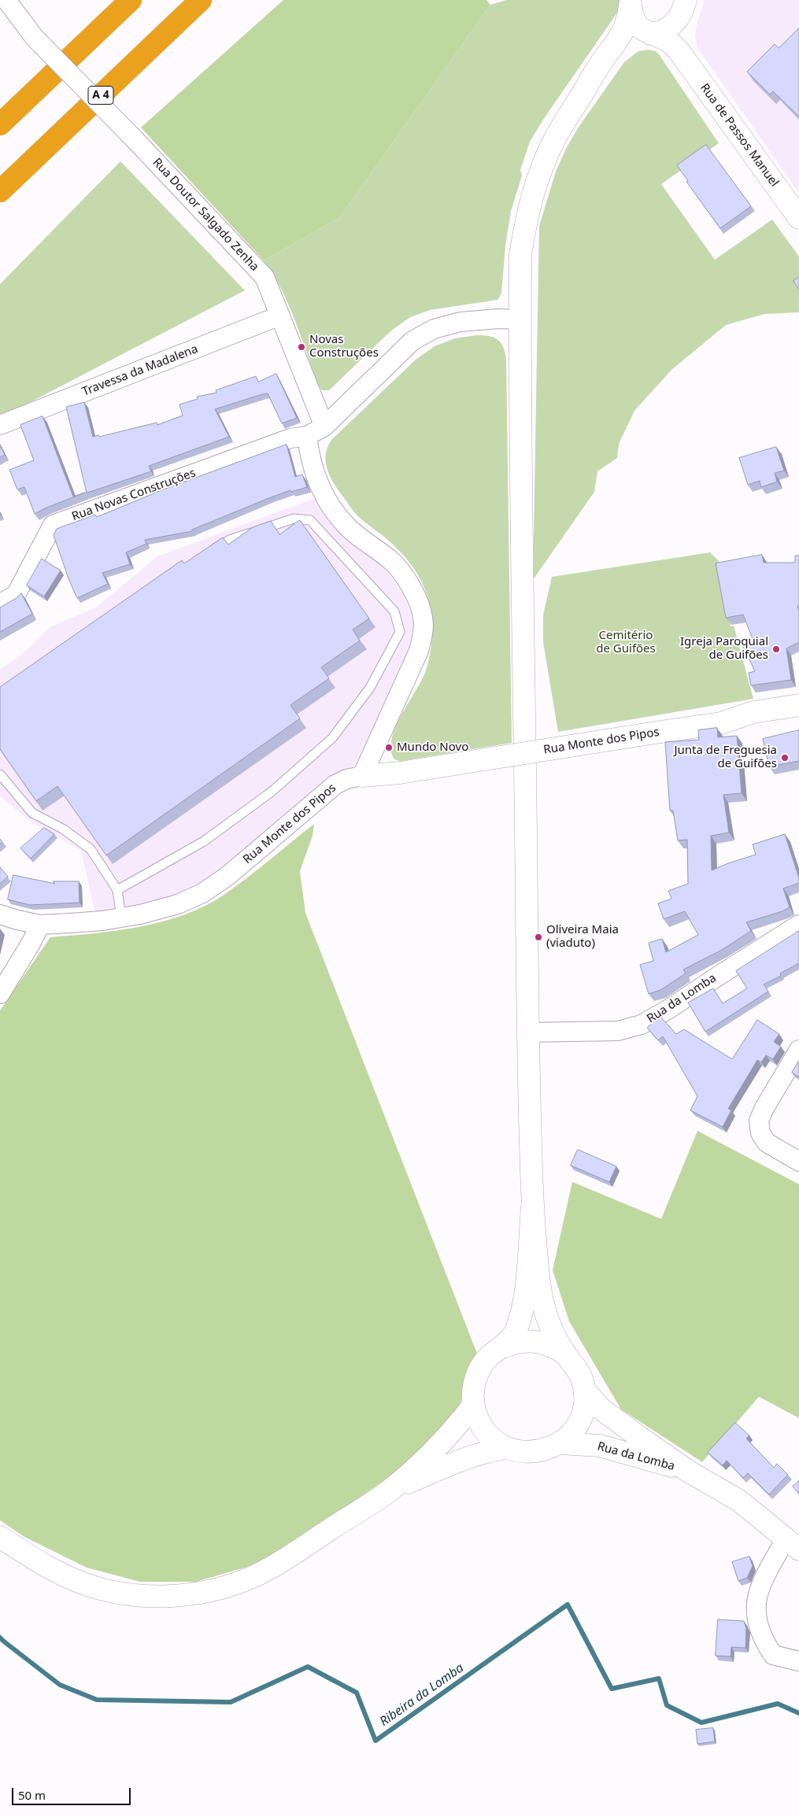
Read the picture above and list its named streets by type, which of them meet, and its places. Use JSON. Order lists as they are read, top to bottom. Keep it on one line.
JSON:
{"streets":{"highway":["A 4"],"main road":["Rua de Passos Manuel","Rua Monte dos Pipos","Rua da Lomba"],"street":["Rua Doutor Salgado Zenha","Travessa da Madalena","Rua Novas Construções"]},"crossings":[["Rua Doutor Salgado Zenha","Travessa da Madalena"],["Rua Doutor Salgado Zenha","Rua Novas Construções"]],"water":["Ribeira da Lomba"],"parks":["Cemitério de Guifões"],"places":["Novas Construções","Igreja Paroquial de Guifões","Mundo Novo","Junta de Freguesia de Guifões","Oliveira Maia (viaduto)"],"scale_bar":"50 m"}
